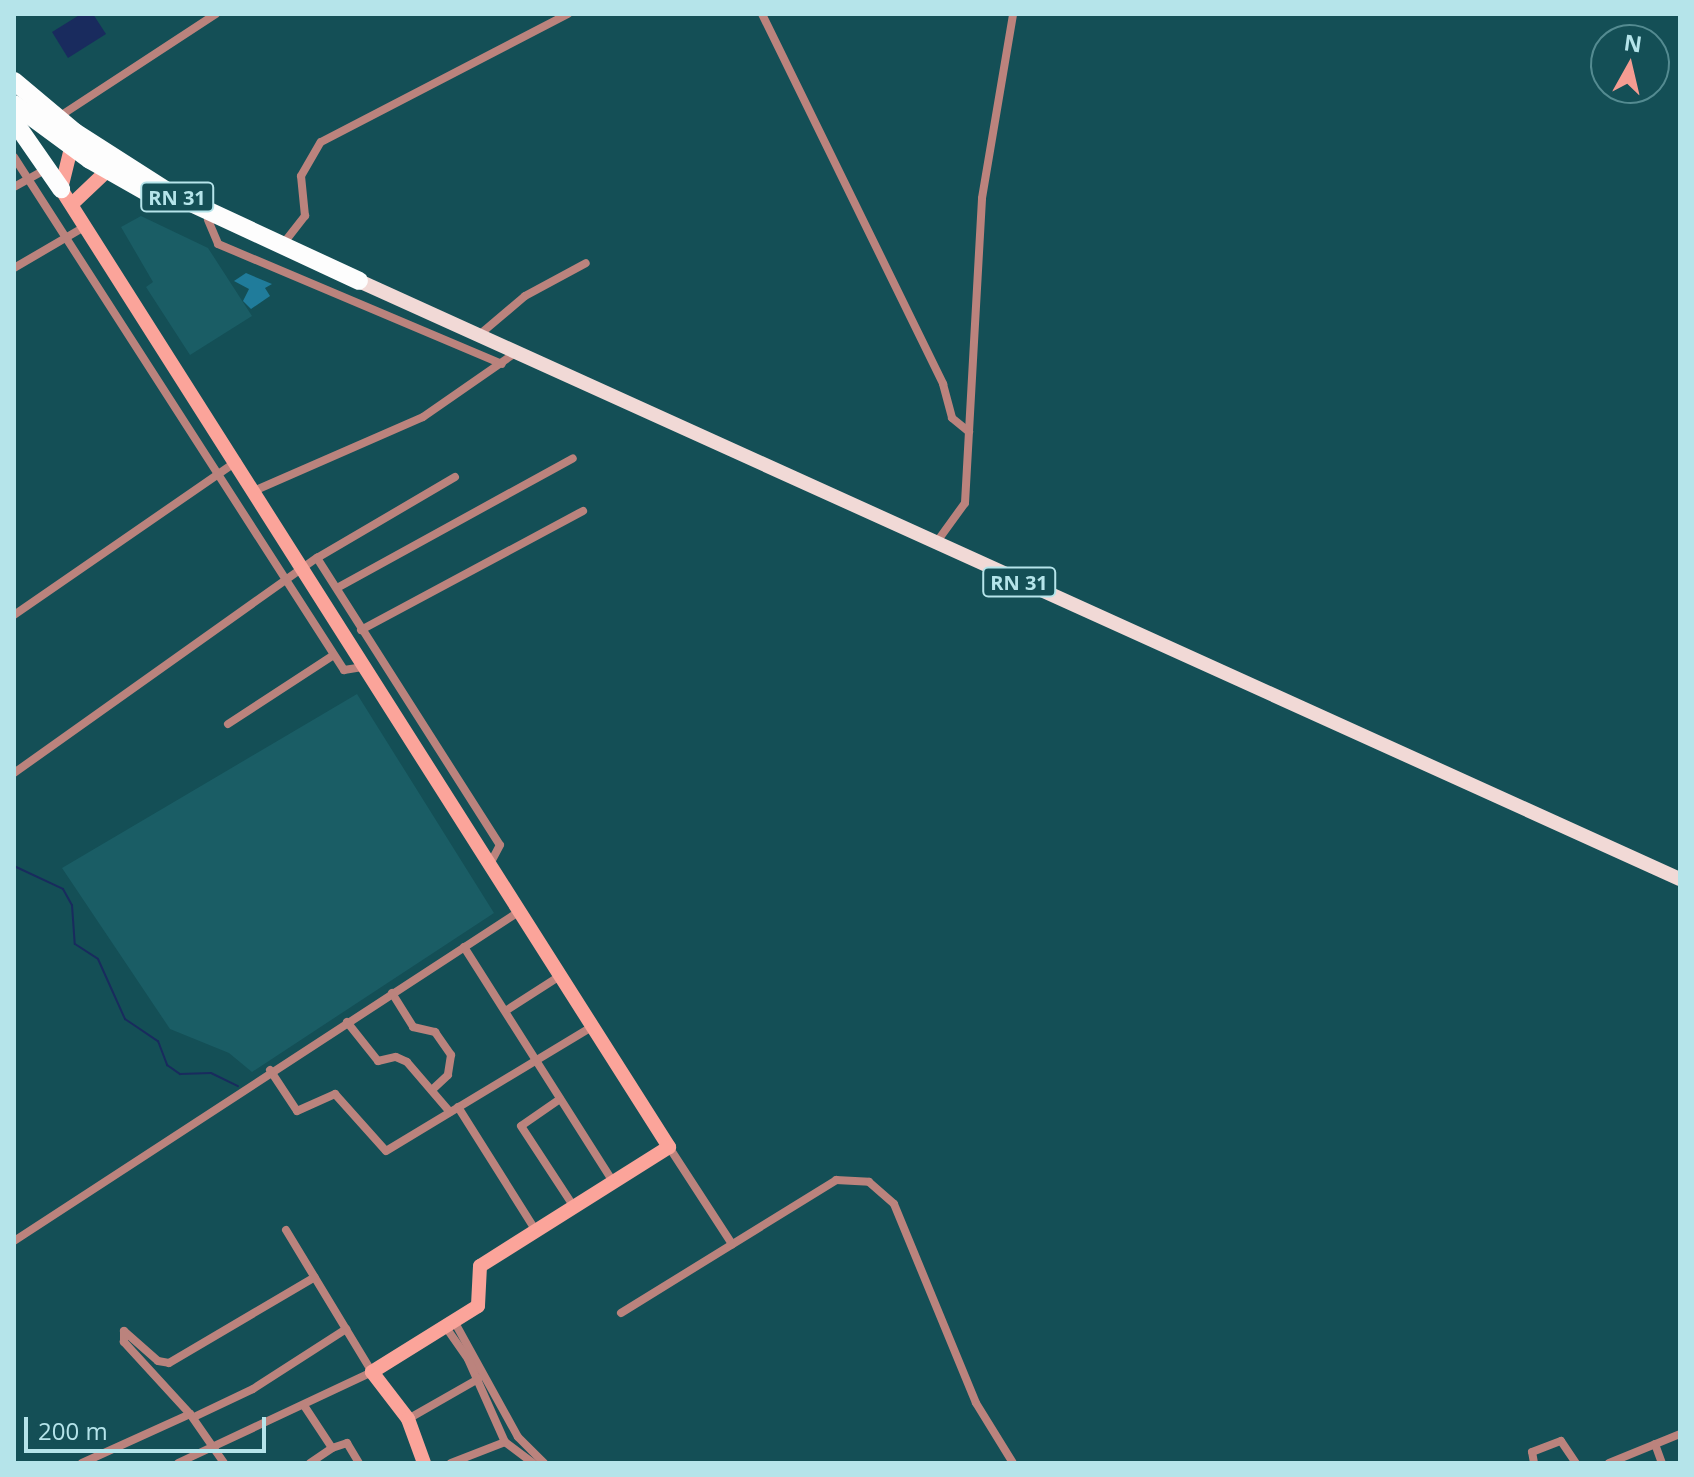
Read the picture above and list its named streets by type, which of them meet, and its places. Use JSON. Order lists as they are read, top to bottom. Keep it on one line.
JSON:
{"streets":{"highway":["RN 31"]},"scale_bar":"200 m","north":"top"}
